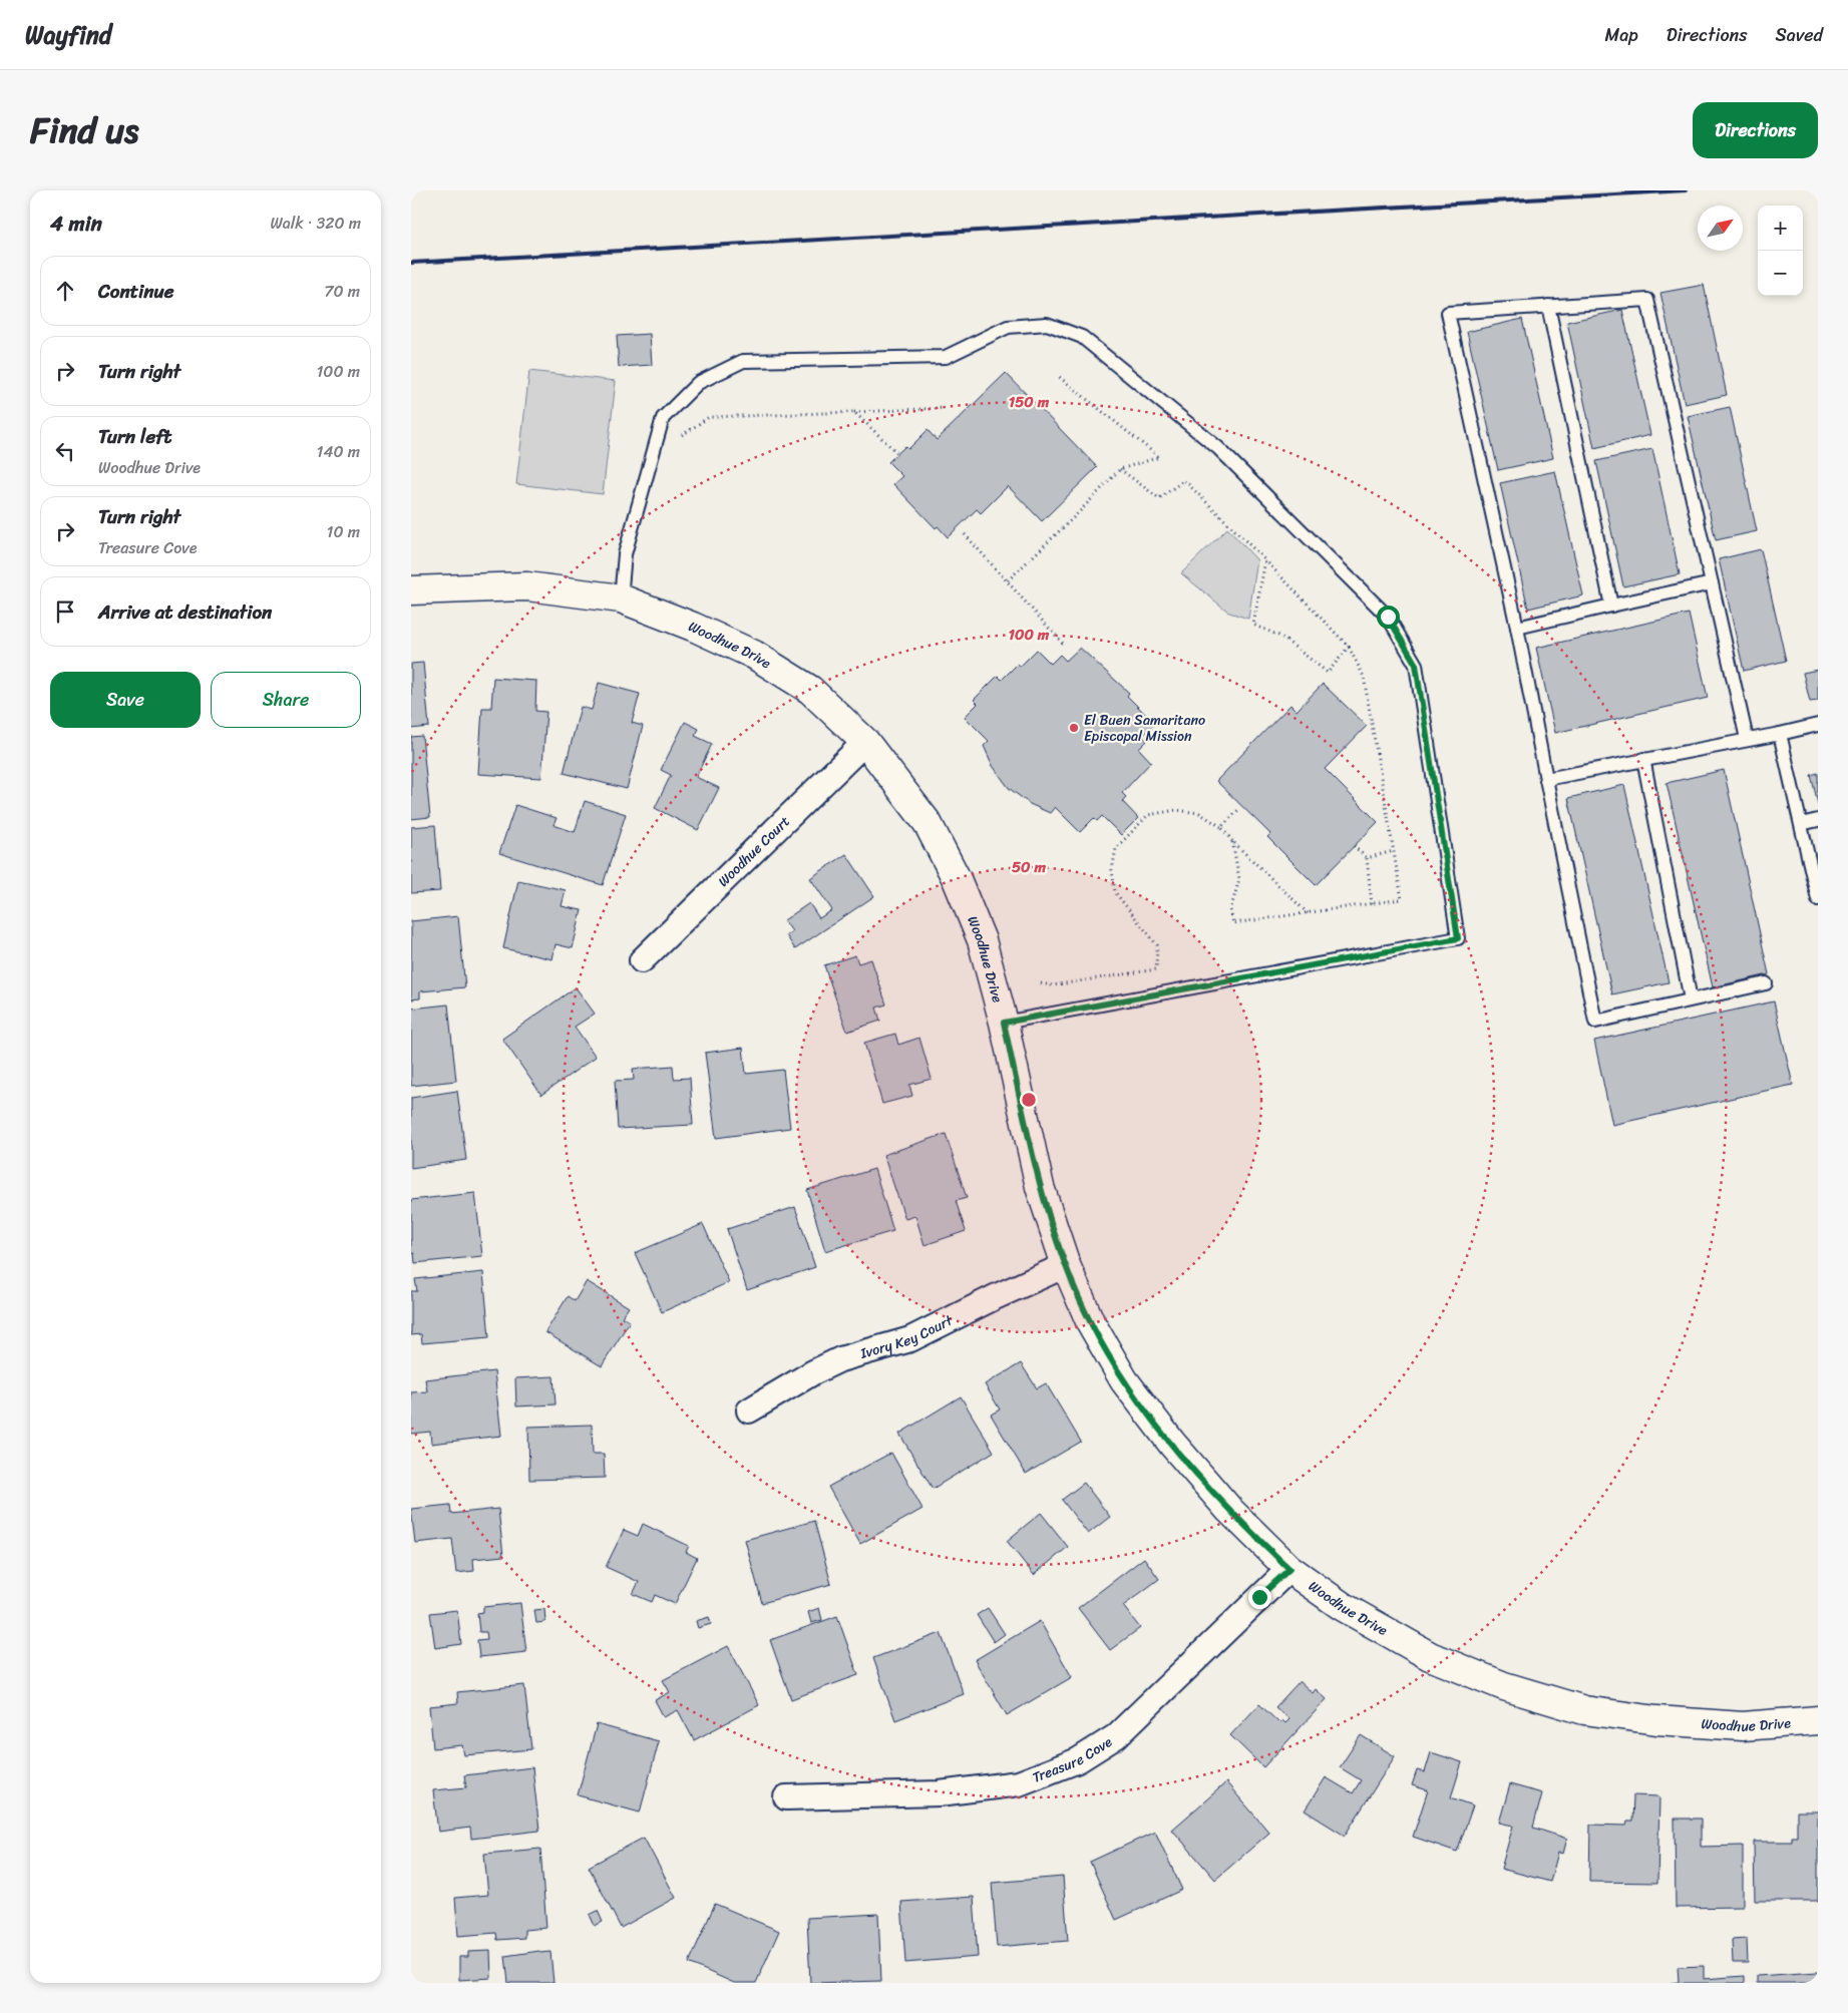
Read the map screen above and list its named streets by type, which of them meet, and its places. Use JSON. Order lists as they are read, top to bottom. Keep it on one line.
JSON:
{"streets":{"street":["Woodhue Drive","Woodhue Court","Ivory Key Court","Treasure Cove"]},"crossings":[["Woodhue Drive","Woodhue Court"],["Woodhue Drive","Ivory Key Court"],["Woodhue Drive","Treasure Cove"]],"places":["El Buen Samaritano Episcopal Mission"],"north":"top right","page":{"header":"Wayfind","nav":["Map","Directions","Saved"],"title":"Find us","buttons":["Directions",["Save","Share"]],"heading":["4 min","Walk · 320 m"],"map_buttons":["+","−"],"list":[["Continue","70 m"],["Turn right","100 m"],["Turn left","Woodhue Drive","140 m"],["Turn right","Treasure Cove","10 m"],"Arrive at destination"]},"rings":["150 m","100 m","50 m"]}
